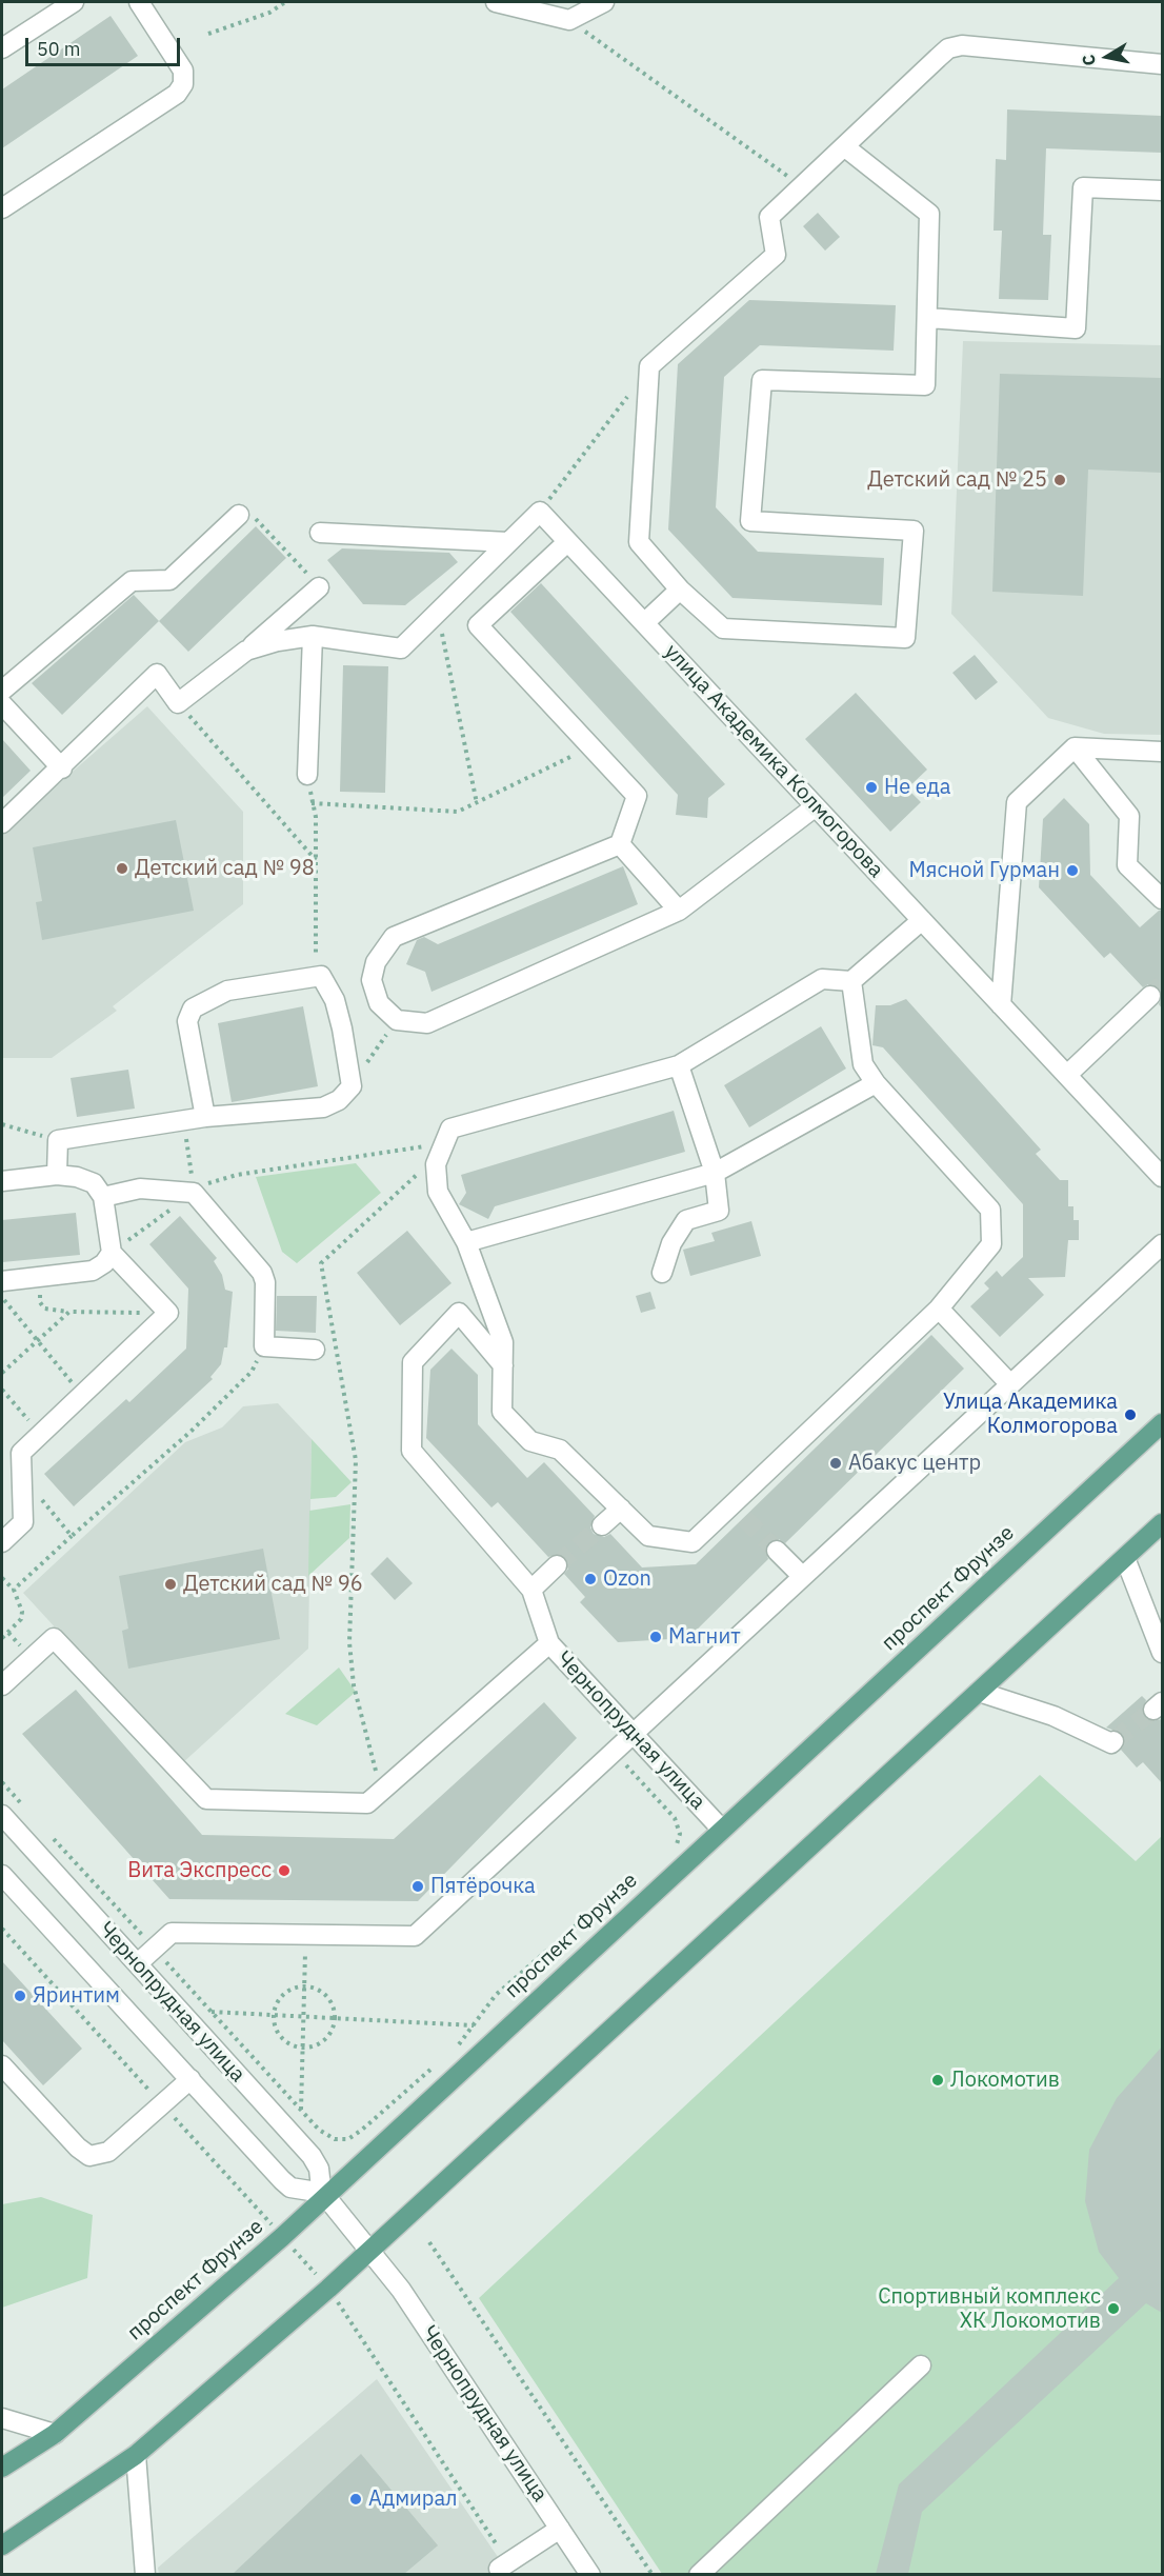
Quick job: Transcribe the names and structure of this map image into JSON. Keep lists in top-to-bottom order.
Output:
{
  "streets": {
    "main road": ["проспект Фрунзе"],
    "street": ["улица Академика Колмогорова", "Чернопрудная улица"]
  },
  "crossings": [
    ["проспект Фрунзе", "Чернопрудная улица"]
  ],
  "places": [
    "Детский сад № 25",
    "Не еда",
    "Детский сад № 98",
    "Мясной Гурман",
    "Улица Академика Колмогорова",
    "Абакус центр",
    "Ozon",
    "Детский сад № 96",
    "Магнит",
    "Вита Экспресс",
    "Пятёрочка",
    "Яринтим",
    "Локомотив",
    "Спортивный комплекс ХК Локомотив",
    "Адмирал"
  ],
  "scale_bar": "50 m",
  "north": "left"
}
